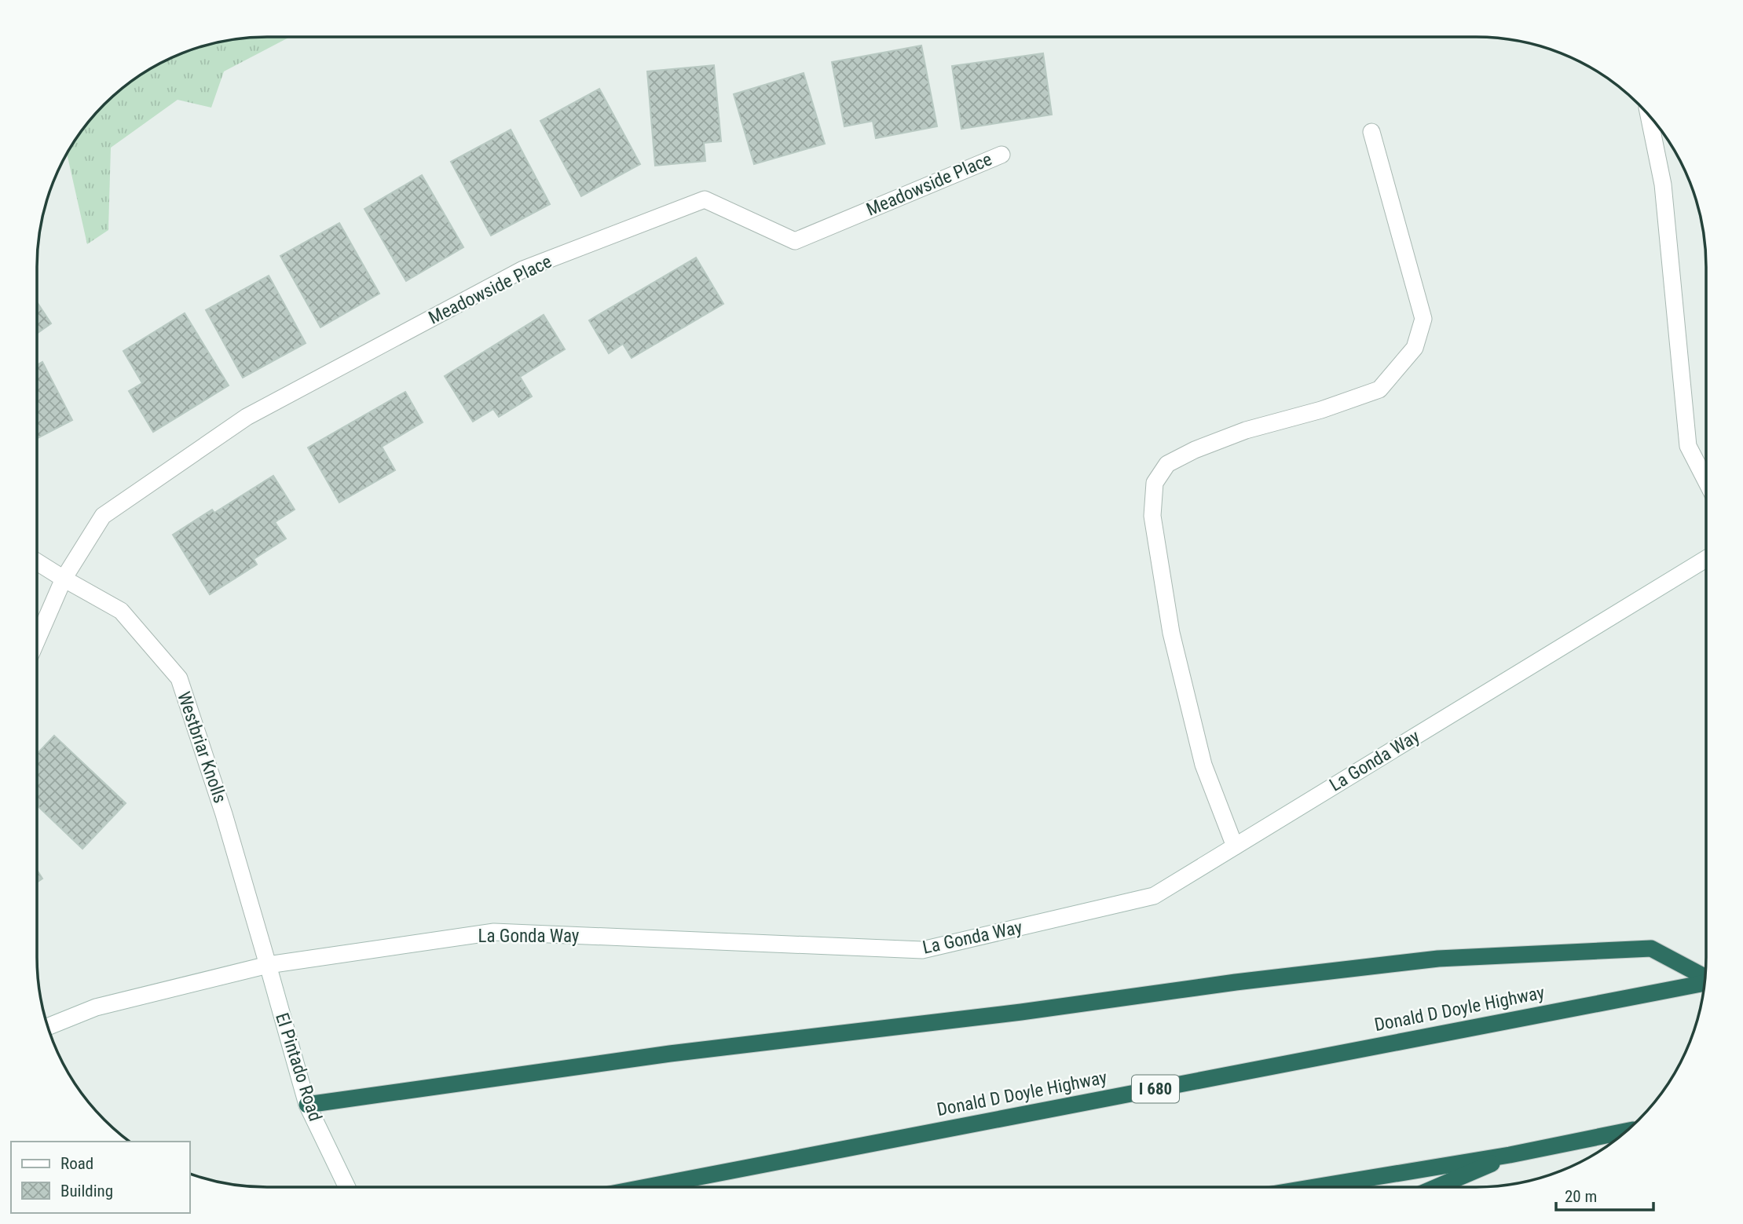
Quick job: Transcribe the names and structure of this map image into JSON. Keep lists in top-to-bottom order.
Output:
{
  "streets": {
    "highway": ["Donald D Doyle Highway", "I 680"],
    "street": [
      "Meadowside Place",
      "Westbriar Knolls",
      "La Gonda Way",
      "El Pintado Road"
    ]
  },
  "crossings": [
    ["Meadowside Place", "Westbriar Knolls"],
    ["Westbriar Knolls", "La Gonda Way"],
    ["Westbriar Knolls", "El Pintado Road"],
    ["La Gonda Way", "El Pintado Road"]
  ],
  "legend": ["Road", "Building"],
  "scale_bar": "20 m"
}
